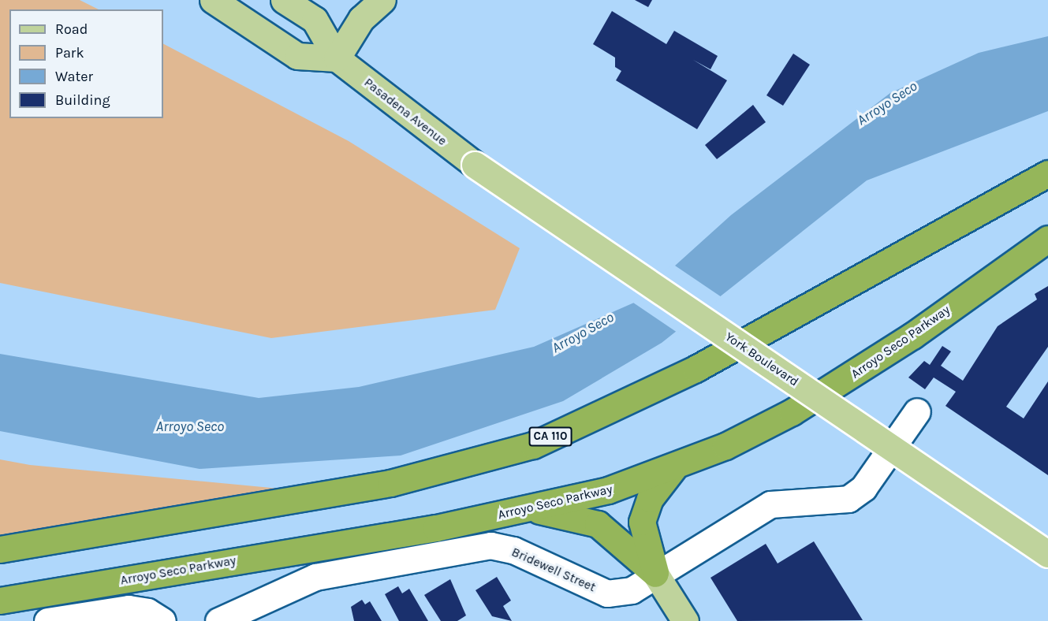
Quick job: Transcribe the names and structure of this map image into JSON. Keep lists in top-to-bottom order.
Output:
{
  "streets": {
    "highway": ["Arroyo Seco Parkway", "CA 110"],
    "main road": ["Pasadena Avenue", "York Boulevard"],
    "street": ["Bridewell Street"]
  },
  "crossings": [
    ["Pasadena Avenue", "York Boulevard"]
  ],
  "water": ["Arroyo Seco"],
  "legend": [
    "Road",
    "Park",
    "Water",
    "Building"
  ]
}
